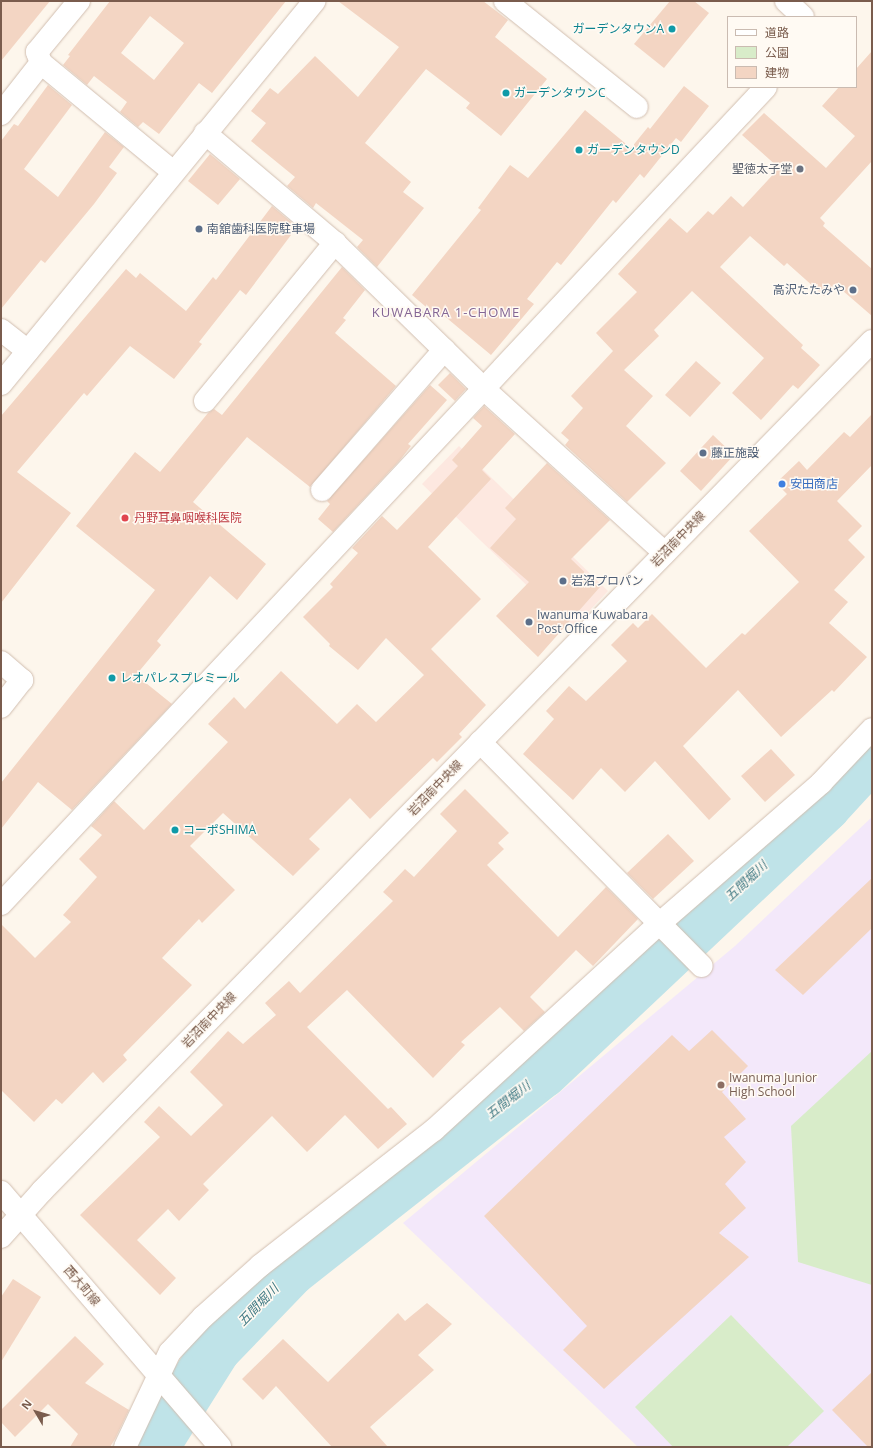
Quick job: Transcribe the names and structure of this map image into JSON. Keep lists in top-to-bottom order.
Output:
{
  "streets": {
    "street": ["岩沼南中央線", "西大町線"]
  },
  "crossings": [
    ["岩沼南中央線", "西大町線"]
  ],
  "districts": ["KUWABARA 1-CHOME"],
  "water": ["五間堀川"],
  "places": [
    "ガーデンタウンA",
    "ガーデンタウンC",
    "ガーデンタウンD",
    "聖徳太子堂",
    "南舘歯科医院駐車場",
    "高沢たたみや",
    "藤正施設",
    "安田商店",
    "丹野耳鼻咽喉科医院",
    "岩沼プロパン",
    "Iwanuma Kuwabara Post Office",
    "レオパレスプレミール",
    "コーポSHIMA",
    "Iwanuma Junior High School"
  ],
  "legend": ["道路", "公園", "建物"],
  "north": "top left"
}
